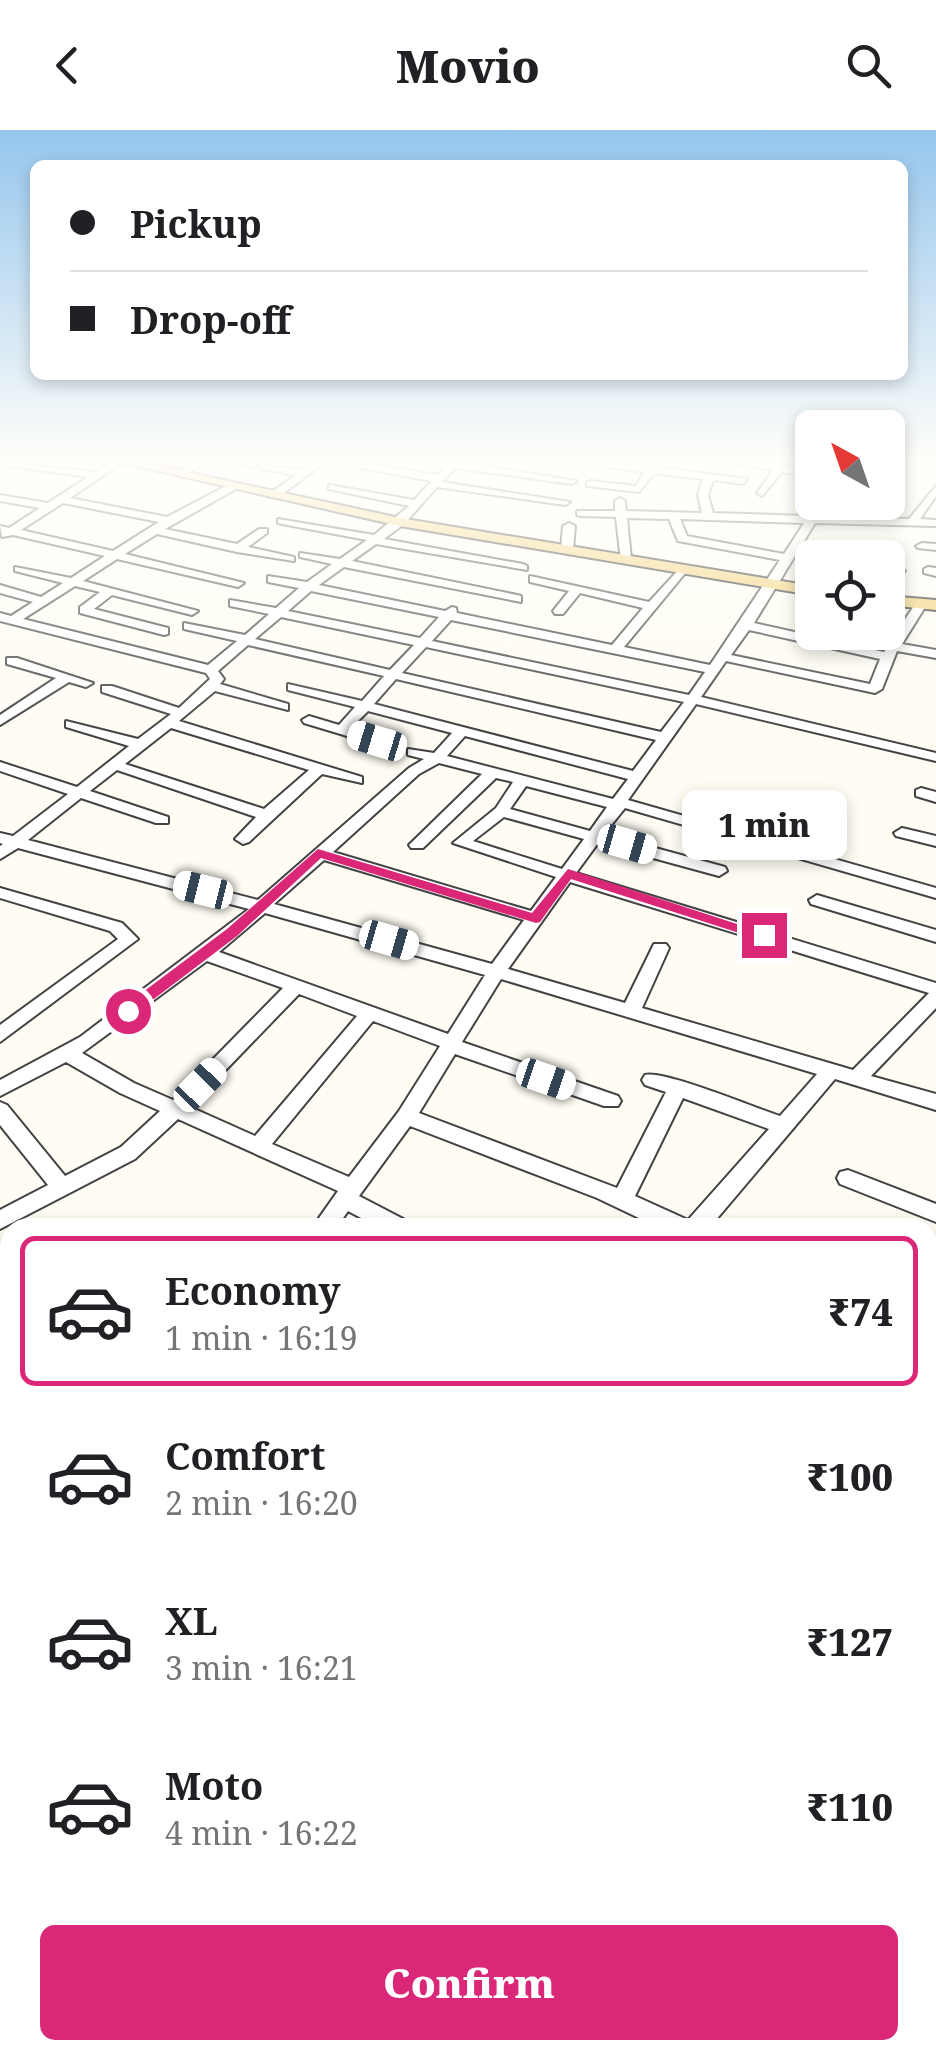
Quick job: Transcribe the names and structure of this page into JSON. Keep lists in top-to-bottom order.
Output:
{
  "north": "top left",
  "page": {
    "header": "Movio",
    "banner": ["Pickup", "Drop-off"],
    "bubble": "1 min",
    "list": [
      {
        "name": "Economy",
        "note": "1 min · 16:19",
        "value": "₹74"
      },
      {
        "name": "Comfort",
        "note": "2 min · 16:20",
        "value": "₹100"
      },
      {
        "name": "XL",
        "note": "3 min · 16:21",
        "value": "₹127"
      },
      {
        "name": "Moto",
        "note": "4 min · 16:22",
        "value": "₹110"
      }
    ],
    "buttons": "Confirm"
  }
}
